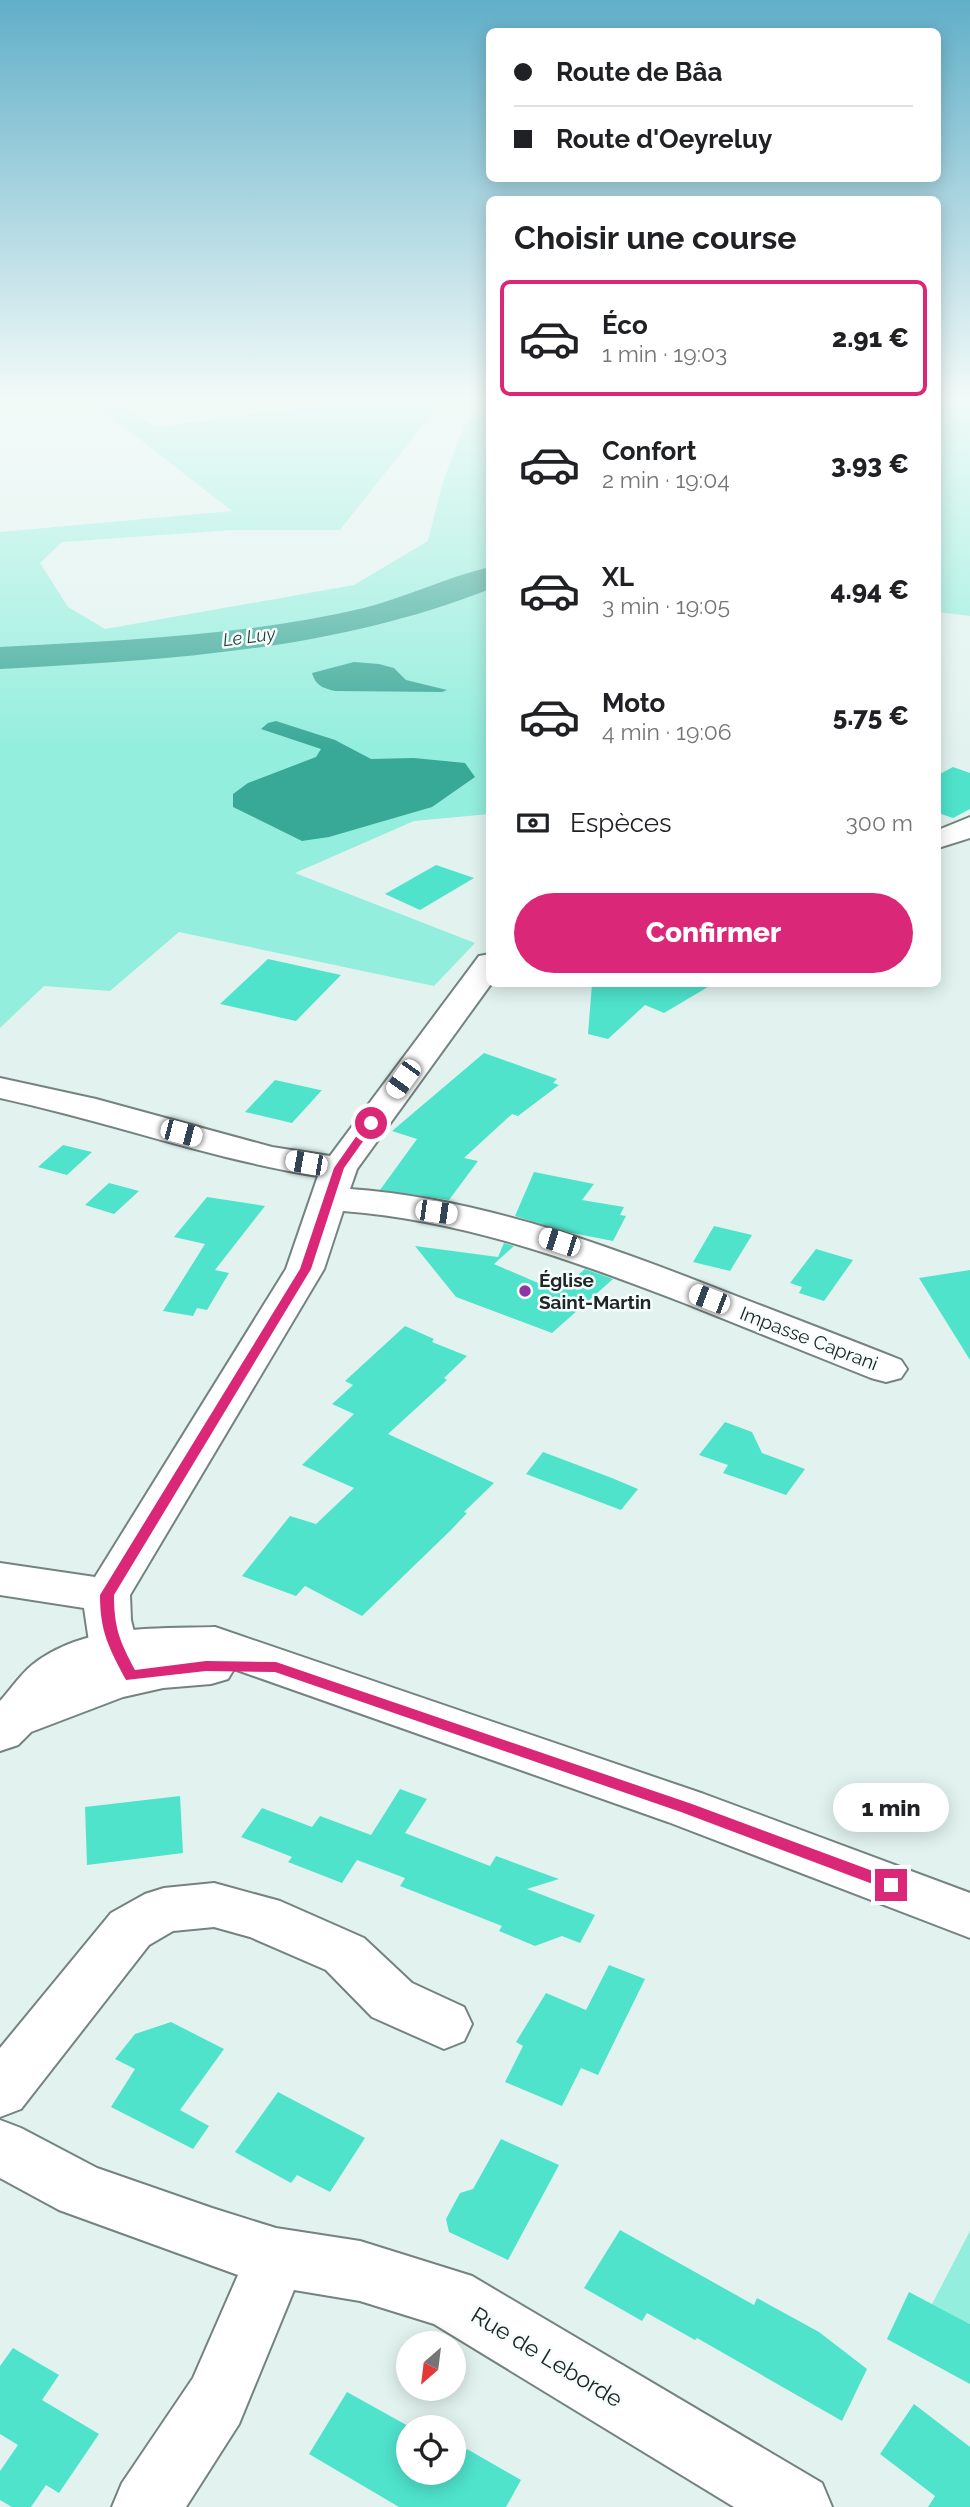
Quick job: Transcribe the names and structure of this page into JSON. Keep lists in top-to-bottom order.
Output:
{
  "streets": {
    "street": ["Impasse Caprani", "Rue de Leborde"]
  },
  "water": ["Le Luy"],
  "places": ["Église Saint-Martin"],
  "north": "bottom left",
  "page": {
    "banner": ["Route de Bâa", "Route d'Oeyreluy"],
    "heading": "Choisir une course",
    "list": [
      {
        "name": "Éco",
        "note": "1 min · 19:03",
        "value": "2.91 €"
      },
      {
        "name": "Confort",
        "note": "2 min · 19:04",
        "value": "3.93 €"
      },
      {
        "name": "XL",
        "note": "3 min · 19:05",
        "value": "4.94 €"
      },
      {
        "name": "Moto",
        "note": "4 min · 19:06",
        "value": "5.75 €"
      }
    ],
    "pay": ["Espèces", "300 m"],
    "buttons": "Confirmer",
    "bubble": "1 min"
  }
}
